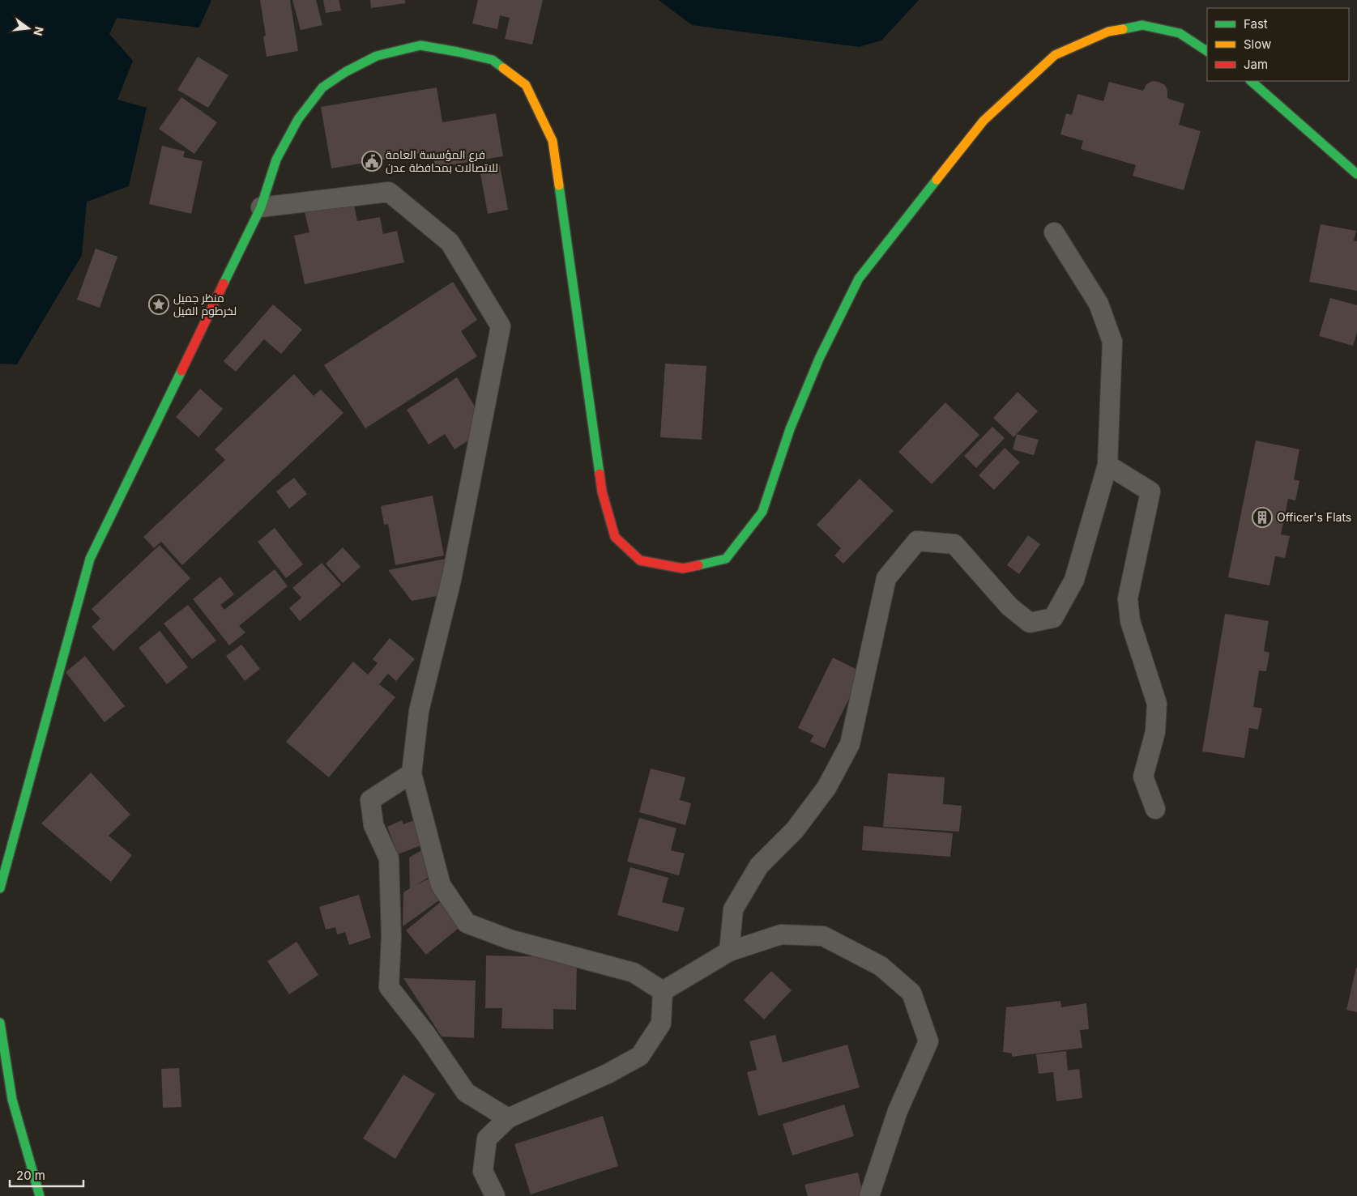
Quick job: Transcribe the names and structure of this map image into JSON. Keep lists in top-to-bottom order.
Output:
{
  "places": {
    "public building": ["فرع المؤسسة العامة للاتصالات بمحافظة عدن"],
    "place": ["منظر جميل لخرطوم الفيل"],
    "building": ["Officer's Flats"]
  },
  "legend": ["Fast", "Slow", "Jam"],
  "scale_bar": "20 m",
  "north": "right"
}
